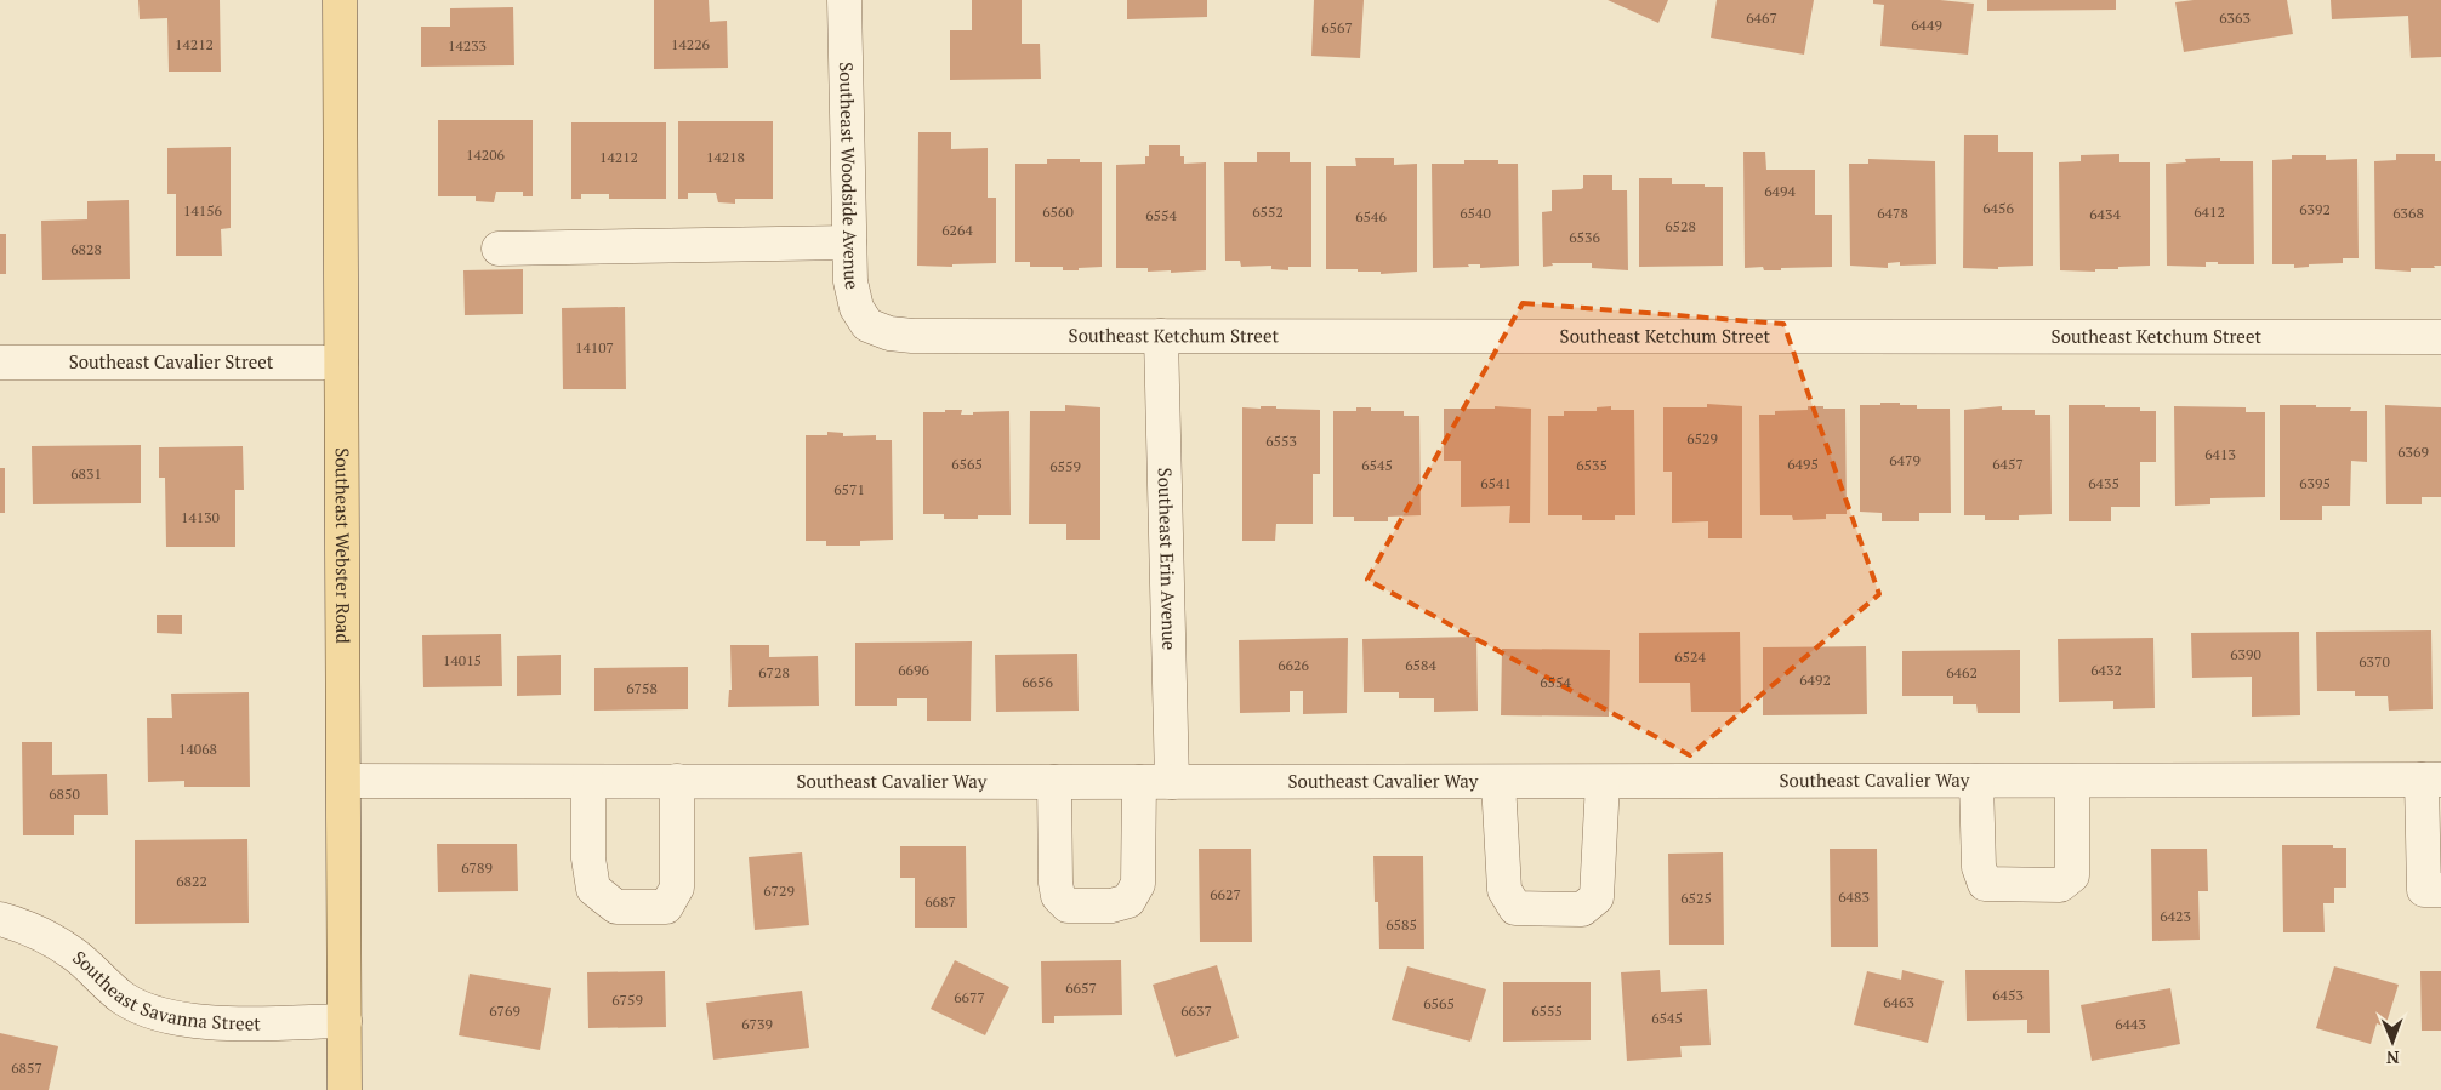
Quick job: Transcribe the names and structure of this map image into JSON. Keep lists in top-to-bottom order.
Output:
{
  "streets": {
    "main road": ["Southeast Webster Road"],
    "street": [
      "Southeast Woodside Avenue",
      "Southeast Ketchum Street",
      "Southeast Cavalier Street",
      "Southeast Erin Avenue",
      "Southeast Cavalier Way",
      "Southeast Savanna Street"
    ]
  },
  "crossings": [
    ["Southeast Woodside Avenue", "Southeast Ketchum Street"],
    ["Southeast Ketchum Street", "Southeast Erin Avenue"],
    ["Southeast Cavalier Street", "Southeast Webster Road"],
    ["Southeast Webster Road", "Southeast Cavalier Way"],
    ["Southeast Webster Road", "Southeast Savanna Street"],
    ["Southeast Erin Avenue", "Southeast Cavalier Way"]
  ],
  "house_numbers": [
    "6467",
    "6363",
    "6449",
    "6567",
    "14212",
    "14226",
    "14233",
    "14206",
    "14212",
    "14218",
    "6494",
    "6456",
    "6392",
    "14156",
    "6560",
    "6552",
    "6412",
    "6540",
    "6478",
    "6368",
    "6434",
    "6554",
    "6546",
    "6528",
    "6264",
    "6536",
    "6828",
    "14107",
    "6529",
    "6553",
    "6369",
    "6413",
    "6479",
    "6565",
    "6495",
    "6457",
    "6545",
    "6535",
    "6559",
    "6831",
    "6541",
    "6435",
    "6395",
    "6571",
    "14130",
    "6390",
    "6524",
    "14015",
    "6370",
    "6626",
    "6584",
    "6696",
    "6432",
    "6728",
    "6462",
    "6492",
    "6656",
    "6554",
    "6758",
    "14068",
    "6850",
    "6789",
    "6822",
    "6729",
    "6627",
    "6483",
    "6525",
    "6687",
    "6423",
    "6585",
    "6657",
    "6453",
    "6677",
    "6759",
    "6463",
    "6565",
    "6769",
    "6637",
    "6555",
    "6545",
    "6739",
    "6443",
    "6857"
  ],
  "north": "bottom"
}
